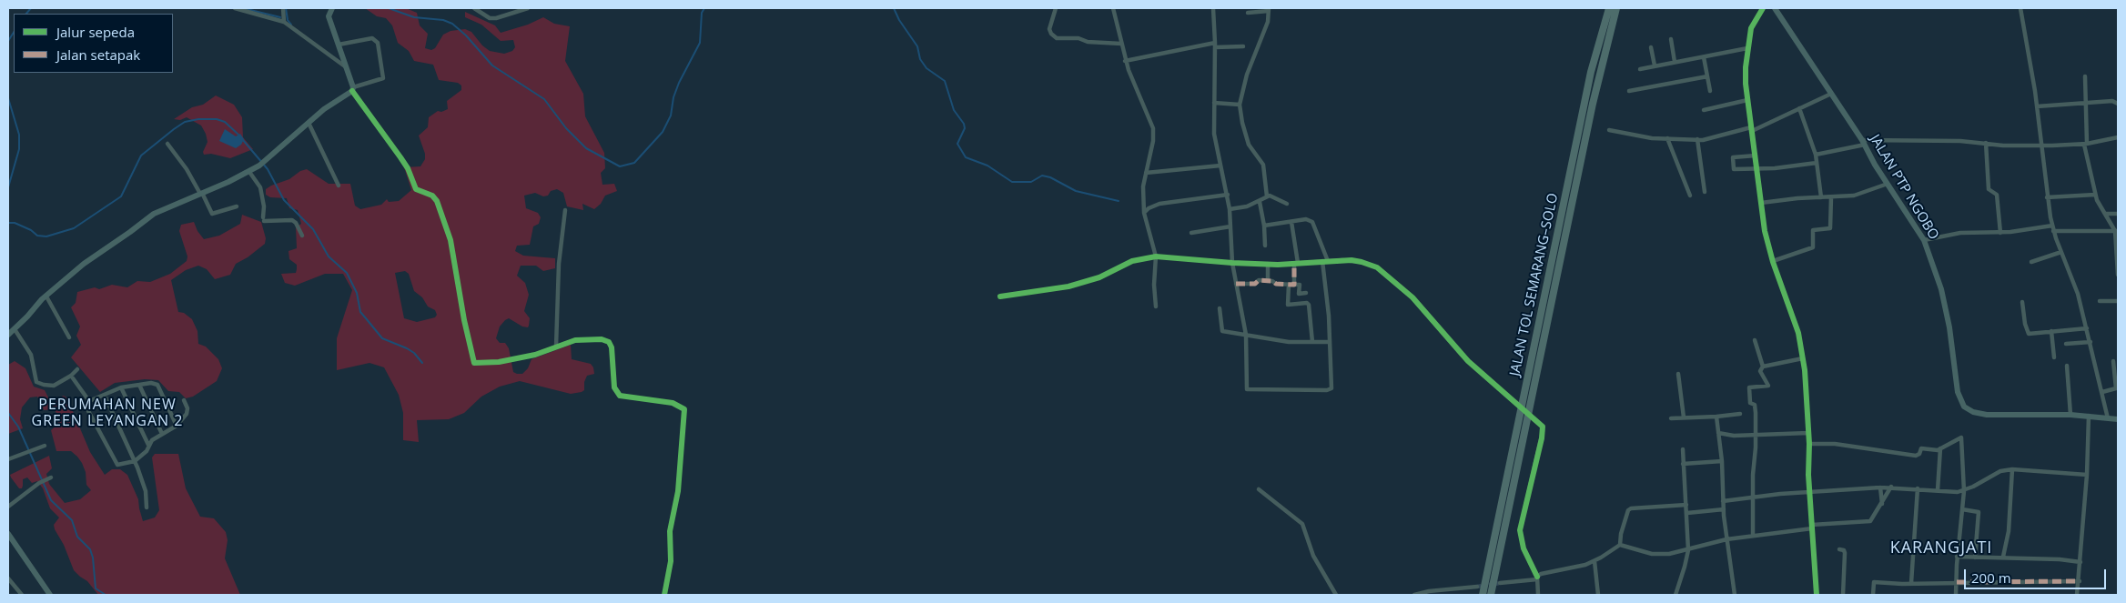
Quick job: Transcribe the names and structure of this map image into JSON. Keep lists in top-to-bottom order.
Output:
{
  "streets": {
    "highway": ["JALAN TOL SEMARANG–SOLO"],
    "main road": ["JALAN PTP NGOBO"]
  },
  "districts": ["PERUMAHAN NEW GREEN LEYANGAN 2", "KARANGJATI"],
  "legend": ["Jalur sepeda", "Jalan setapak"],
  "scale_bar": "200 m"
}
